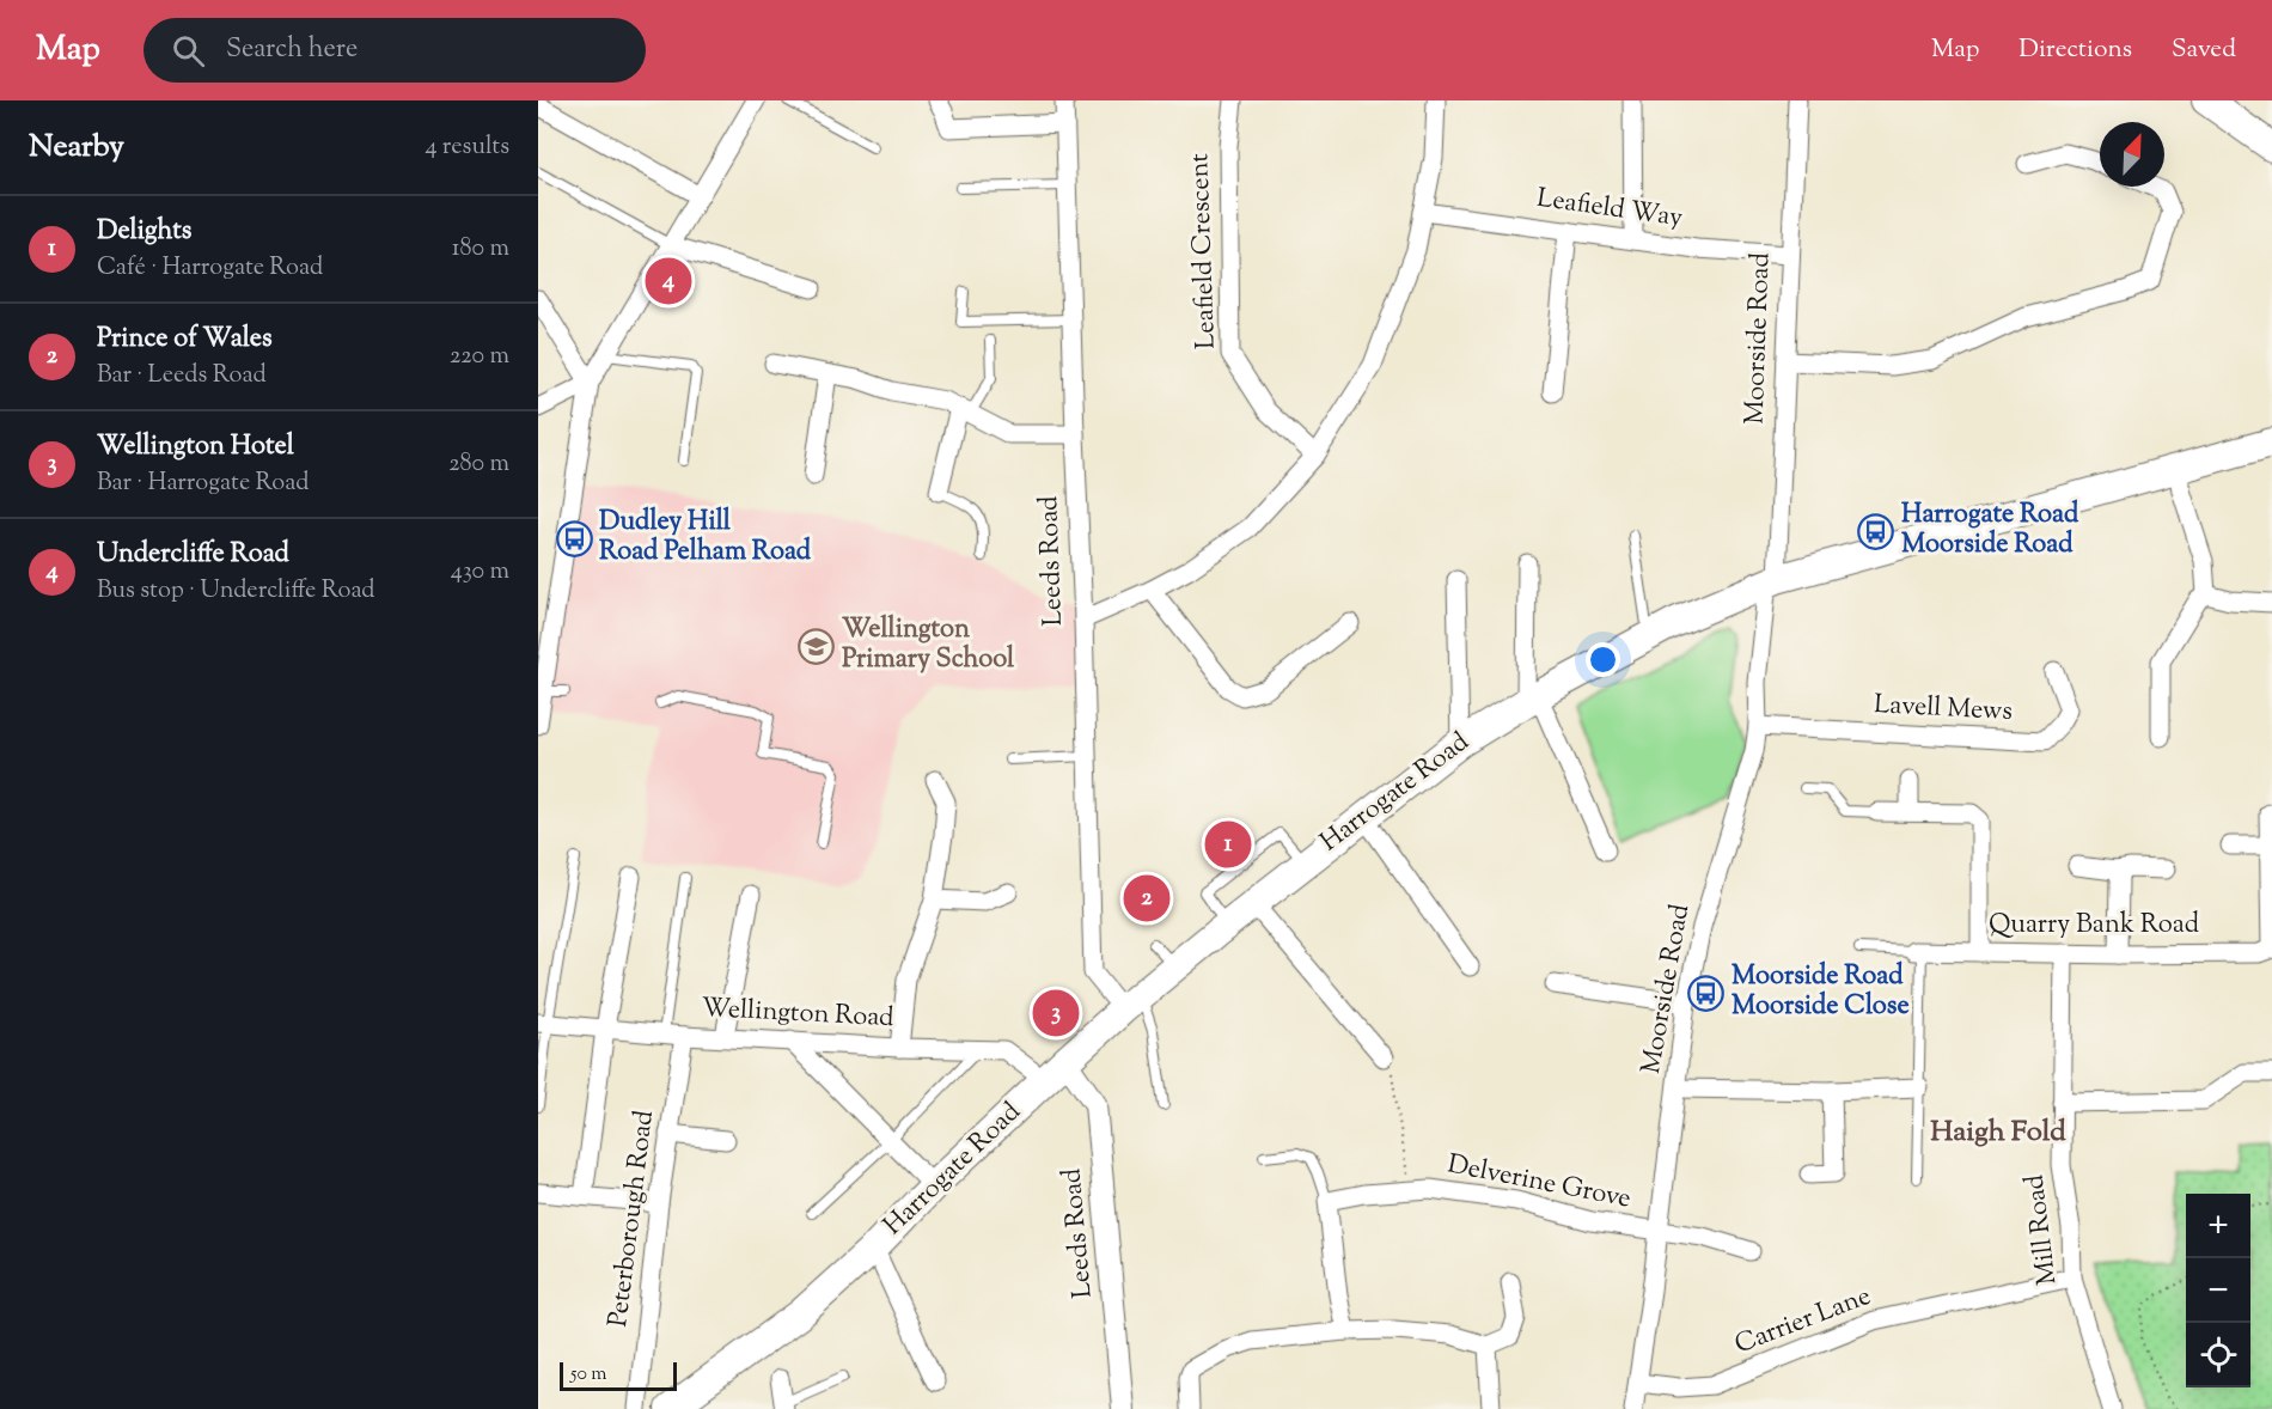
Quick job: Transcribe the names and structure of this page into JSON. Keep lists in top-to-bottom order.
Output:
{
  "streets": {
    "main road": ["Harrogate Road"],
    "street": [
      "Leafield Way",
      "Leafield Crescent",
      "Moorside Road",
      "Leeds Road",
      "Lavell Mews",
      "Quarry Bank Road",
      "Wellington Road",
      "Delverine Grove",
      "Peterborough Road",
      "Mill Road",
      "Carrier Lane"
    ]
  },
  "crossings": [
    ["Leafield Way", "Moorside Road"],
    ["Moorside Road", "Lavell Mews"],
    ["Moorside Road", "Harrogate Road"],
    ["Moorside Road", "Delverine Grove"],
    ["Moorside Road", "Carrier Lane"],
    ["Leeds Road", "Harrogate Road"],
    ["Leeds Road", "Wellington Road"],
    ["Harrogate Road", "Wellington Road"],
    ["Quarry Bank Road", "Mill Road"],
    ["Wellington Road", "Peterborough Road"],
    ["Mill Road", "Carrier Lane"]
  ],
  "districts": ["Haigh Fold"],
  "places": {
    "bus stop": ["Harrogate Road Moorside Road", "Dudley Hill Road Pelham Road", "Moorside Road Moorside Close"],
    "school or university": ["Wellington Primary School"]
  },
  "scale_bar": "50 m",
  "north": "top right",
  "page": {
    "header": "Map",
    "search": "Search here",
    "nav": ["Map", "Directions", "Saved"],
    "heading": ["Nearby", "4 results"],
    "list": [
      {
        "mark": "1",
        "name": "Delights",
        "note": "Café · Harrogate Road",
        "value": "180 m"
      },
      {
        "mark": "2",
        "name": "Prince of Wales",
        "note": "Bar · Leeds Road",
        "value": "220 m"
      },
      {
        "mark": "3",
        "name": "Wellington Hotel",
        "note": "Bar · Harrogate Road",
        "value": "280 m"
      },
      {
        "mark": "4",
        "name": "Undercliffe Road",
        "note": "Bus stop · Undercliffe Road",
        "value": "430 m"
      }
    ],
    "pins": [
      "4",
      "1",
      "2",
      "3"
    ],
    "map_buttons": ["+", "−"],
    "scale": "50 m"
  }
}
